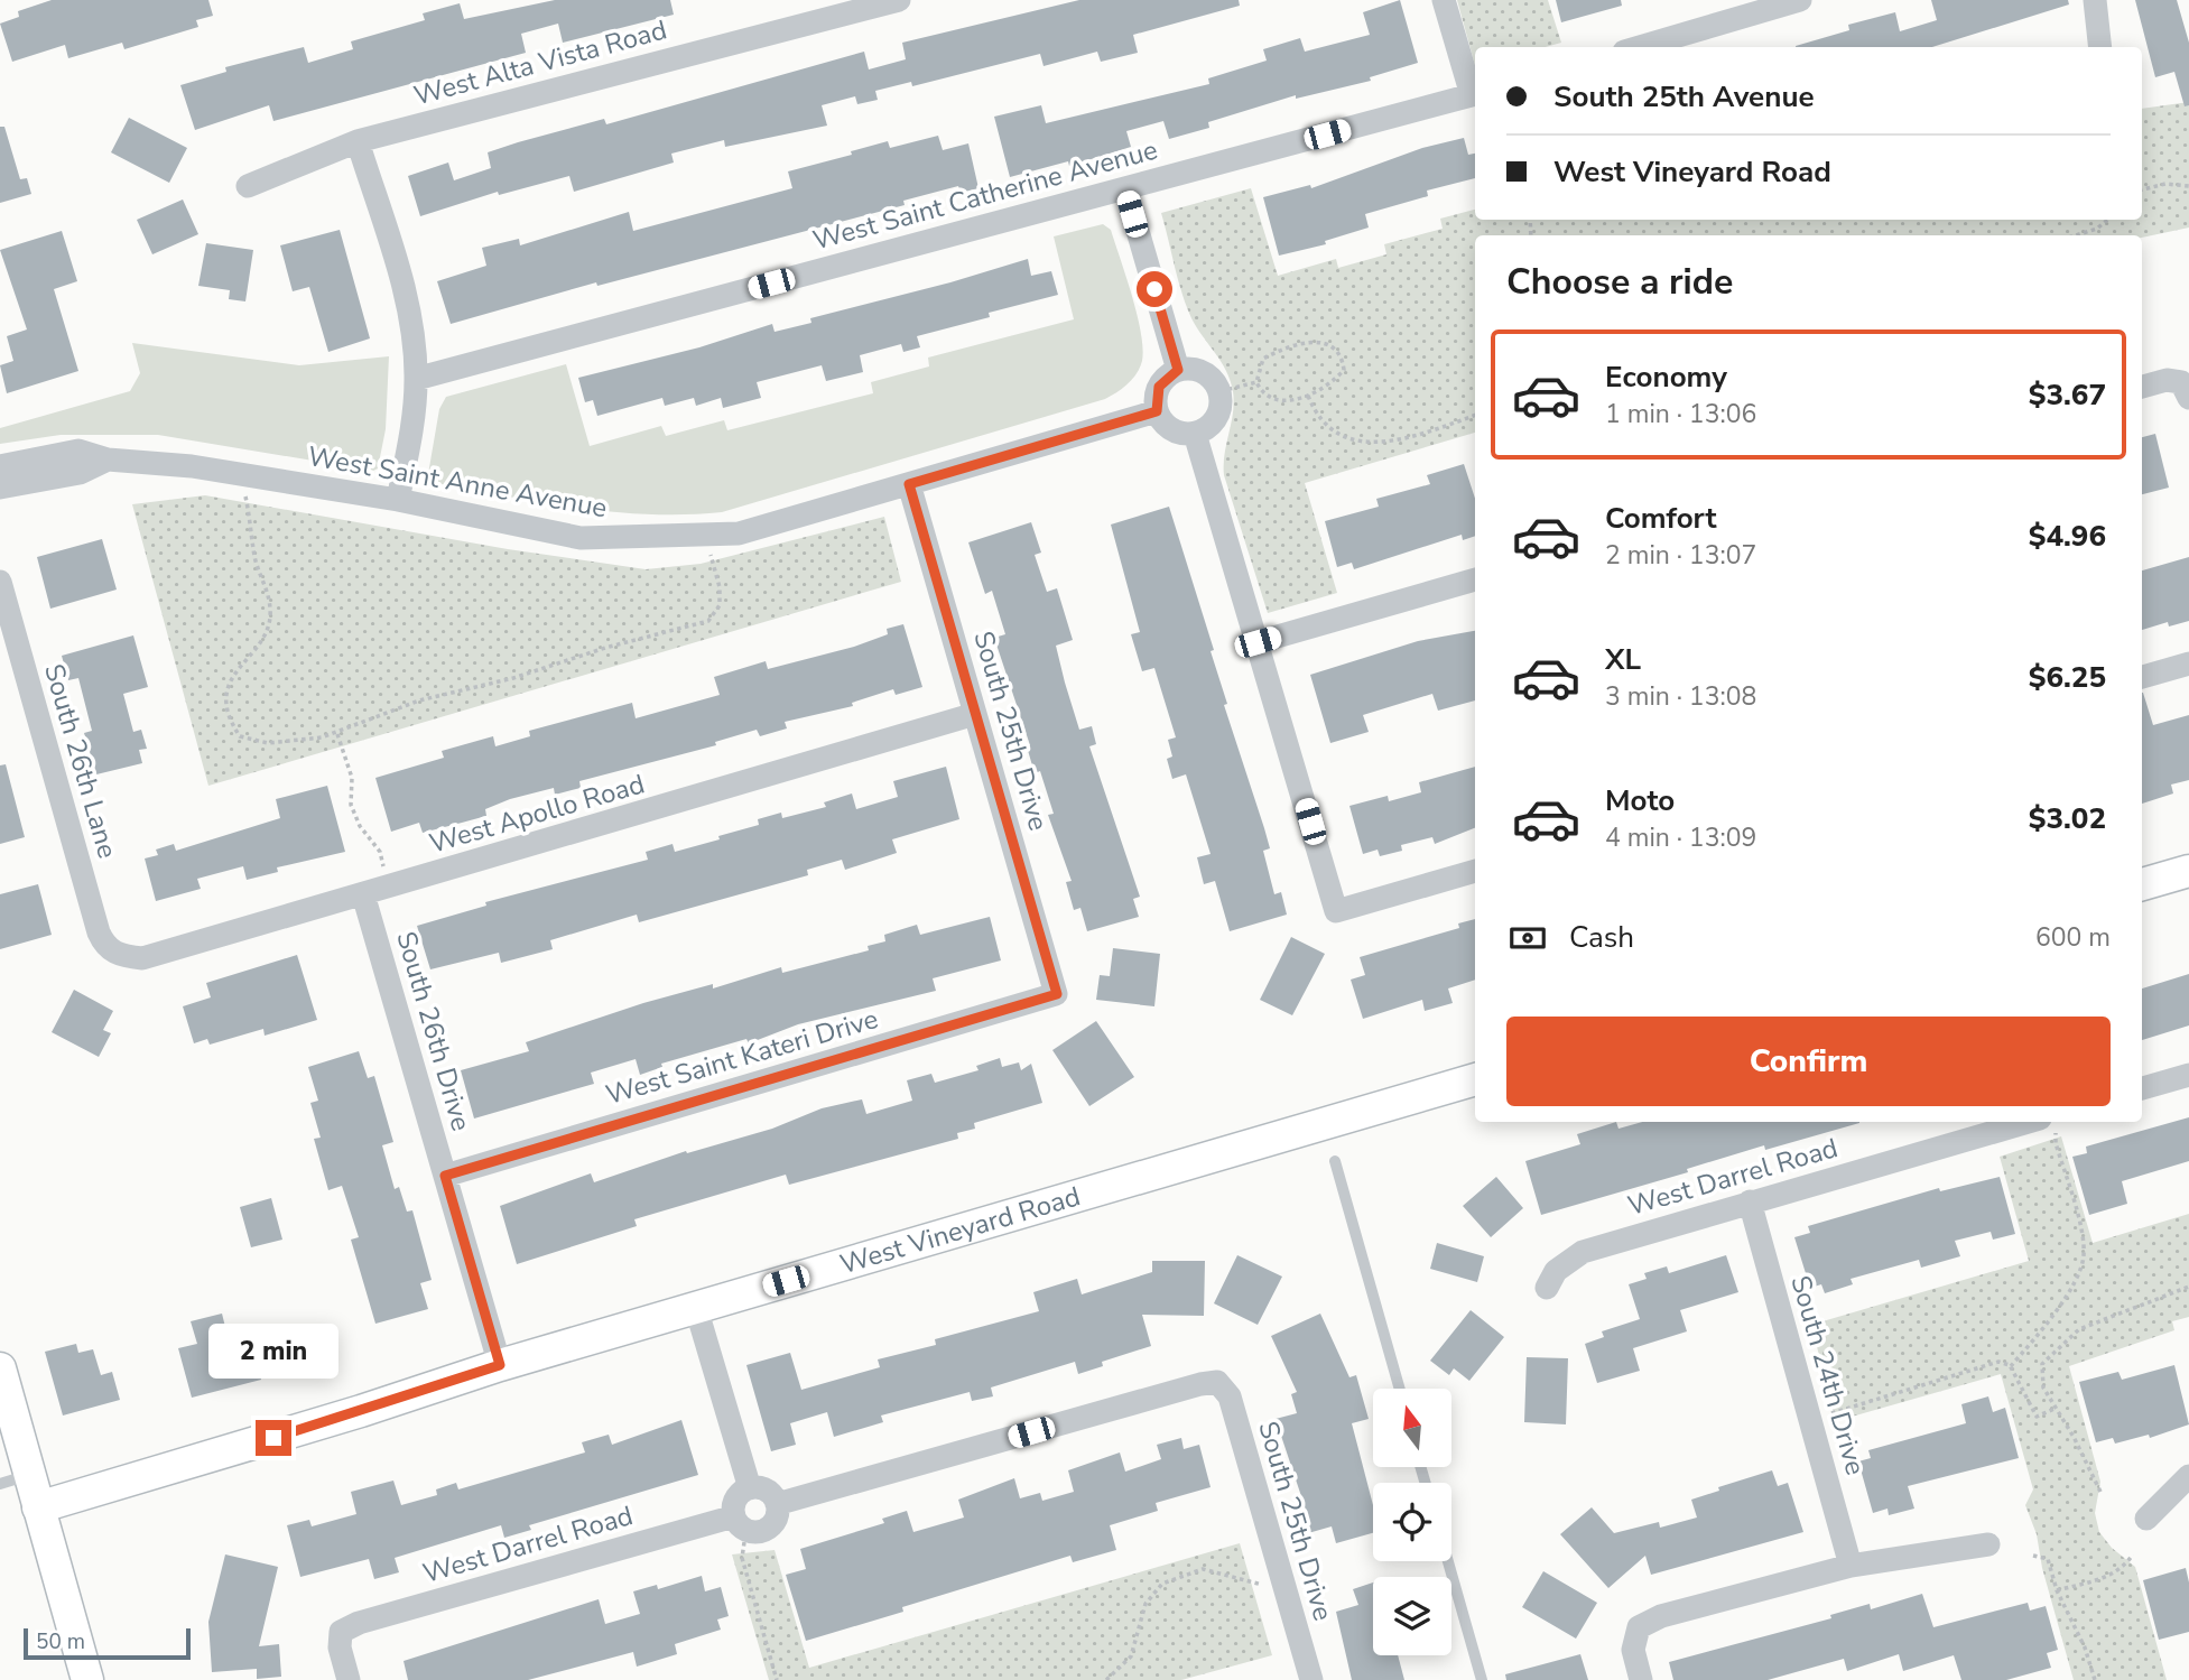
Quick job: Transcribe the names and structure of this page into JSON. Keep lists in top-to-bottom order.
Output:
{
  "streets": {
    "street": [
      "West Alta Vista Road",
      "West Saint Catherine Avenue",
      "West Saint Anne Avenue",
      "South 25th Drive",
      "South 26th Lane",
      "West Apollo Road",
      "South 26th Drive",
      "West Saint Kateri Drive",
      "West Darrel Road",
      "West Vineyard Road",
      "South 24th Drive"
    ]
  },
  "crossings": [
    ["West Saint Anne Avenue", "South 25th Drive"],
    ["South 25th Drive", "West Apollo Road"],
    ["South 25th Drive", "West Saint Kateri Drive"],
    ["South 25th Drive", "West Darrel Road"],
    ["South 26th Lane", "West Apollo Road"],
    ["West Apollo Road", "South 26th Drive"],
    ["South 26th Drive", "West Saint Kateri Drive"],
    ["South 26th Drive", "West Vineyard Road"],
    ["West Darrel Road", "South 24th Drive"]
  ],
  "scale_bar": "50 m",
  "north": "top",
  "page": {
    "banner": ["South 25th Avenue", "West Vineyard Road"],
    "heading": "Choose a ride",
    "list": [
      {
        "name": "Economy",
        "note": "1 min · 13:06",
        "value": "$3.67"
      },
      {
        "name": "Comfort",
        "note": "2 min · 13:07",
        "value": "$4.96"
      },
      {
        "name": "XL",
        "note": "3 min · 13:08",
        "value": "$6.25"
      },
      {
        "name": "Moto",
        "note": "4 min · 13:09",
        "value": "$3.02"
      }
    ],
    "pay": ["Cash", "600 m"],
    "buttons": "Confirm",
    "bubble": "2 min",
    "scale": "50 m"
  }
}
